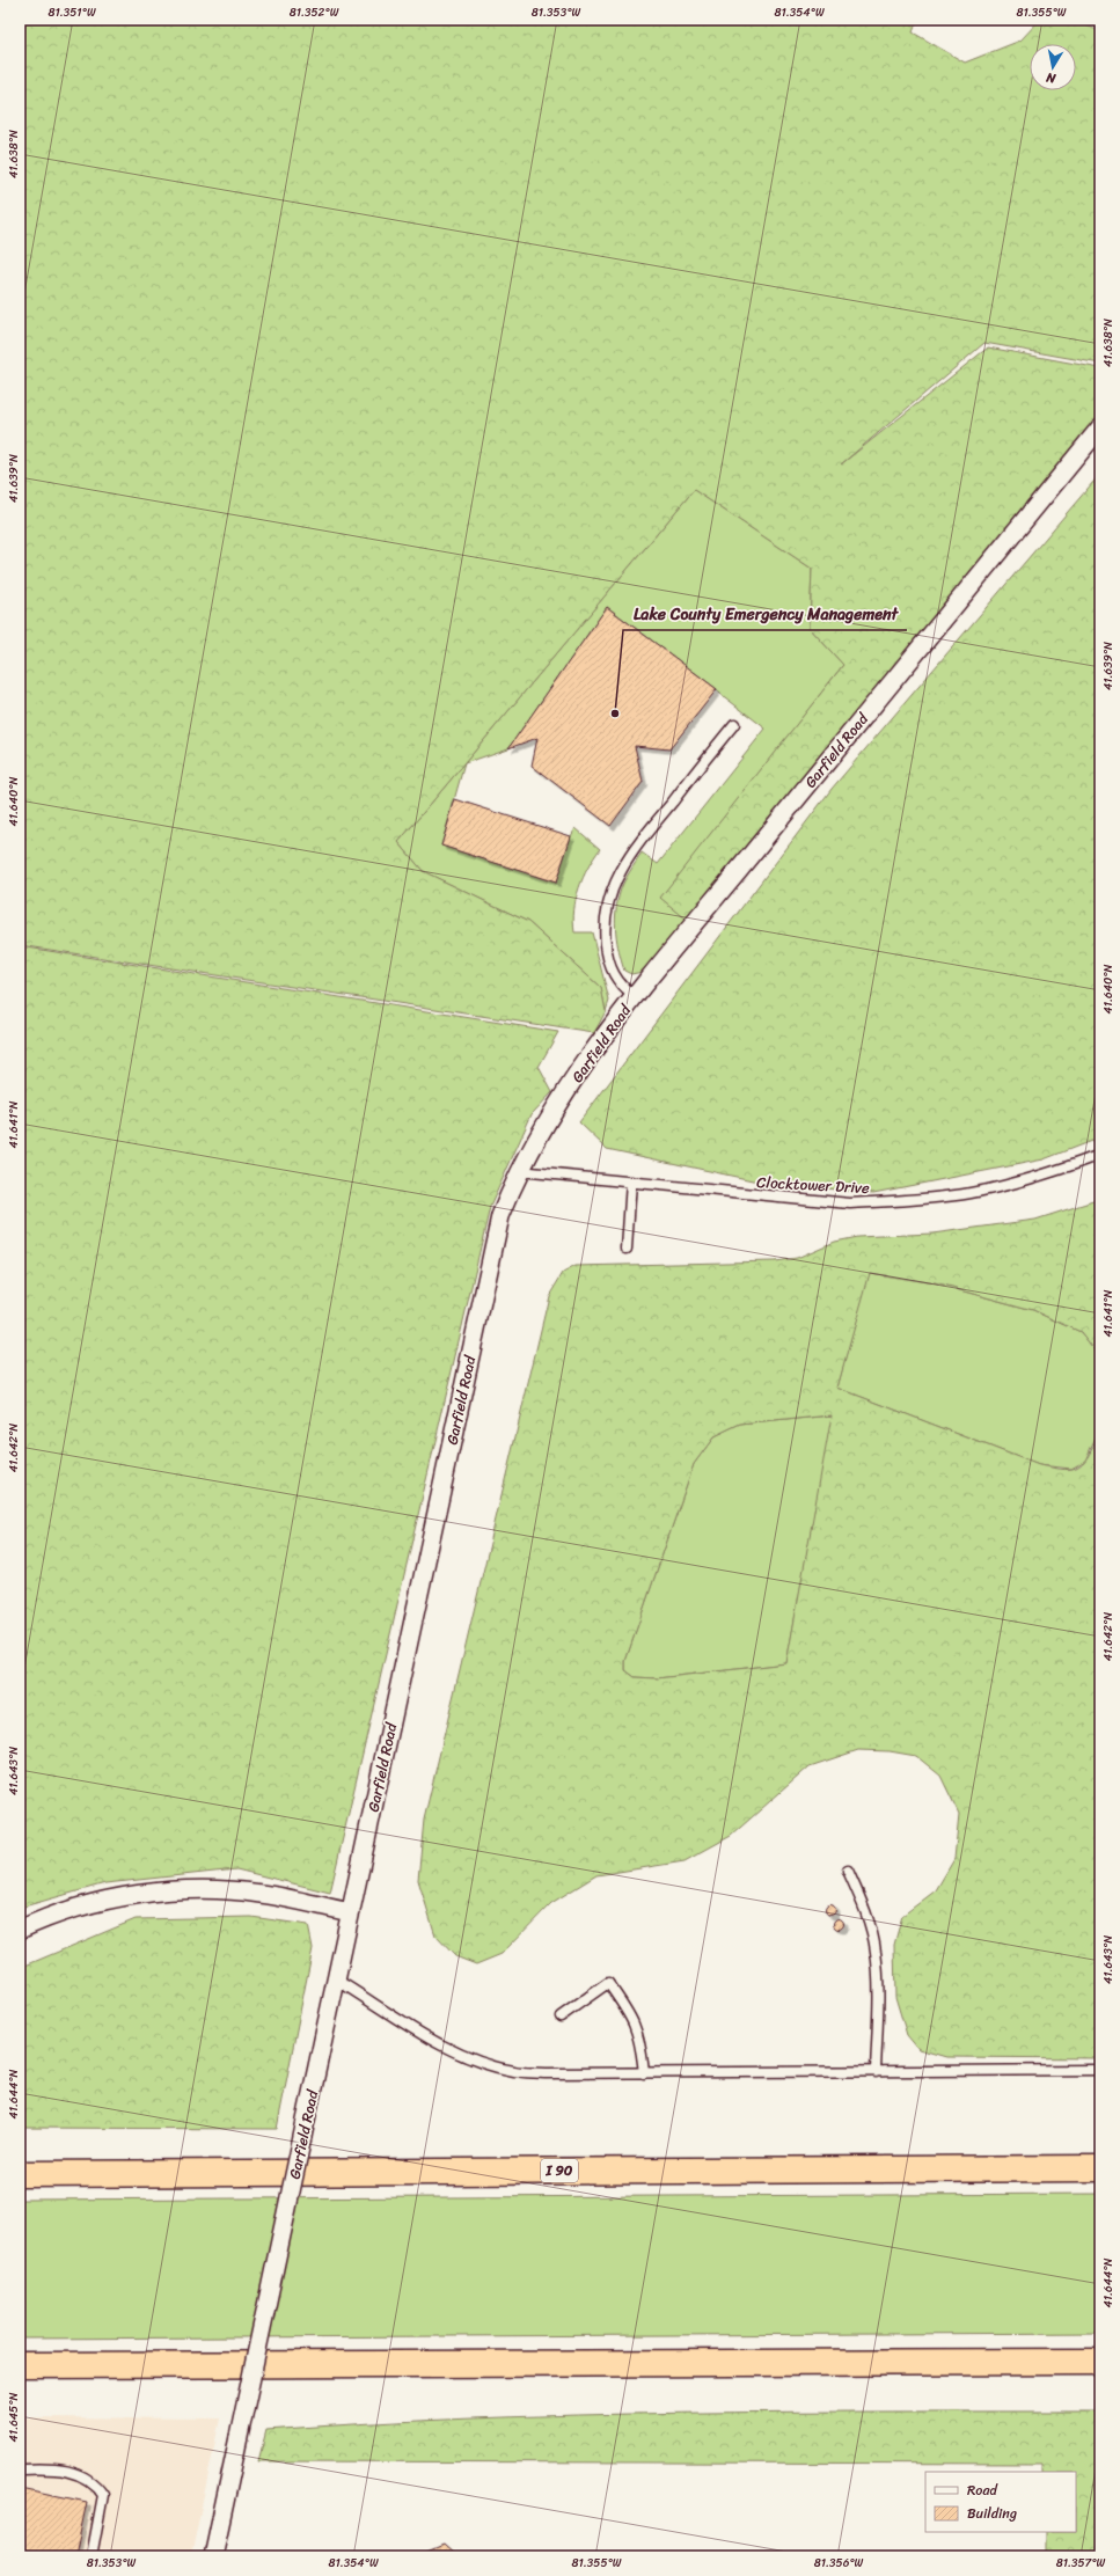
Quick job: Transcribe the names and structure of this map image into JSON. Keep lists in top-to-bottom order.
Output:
{
  "streets": {
    "highway": ["I 90"],
    "street": ["Garfield Road"],
    "lane": ["Clocktower Drive"]
  },
  "crossings": [
    ["Garfield Road", "Clocktower Drive"]
  ],
  "places": ["Lake County Emergency Management"],
  "legend": ["Road", "Building"],
  "north": "bottom",
  "coordinates": [
    "81.351°W",
    "81.352°W",
    "81.353°W",
    "81.354°W",
    "81.355°W",
    "41.638°N",
    "41.639°N",
    "41.640°N",
    "41.641°N",
    "41.642°N",
    "41.643°N",
    "41.644°N",
    "41.645°N",
    "81.356°W",
    "81.357°W"
  ]
}
